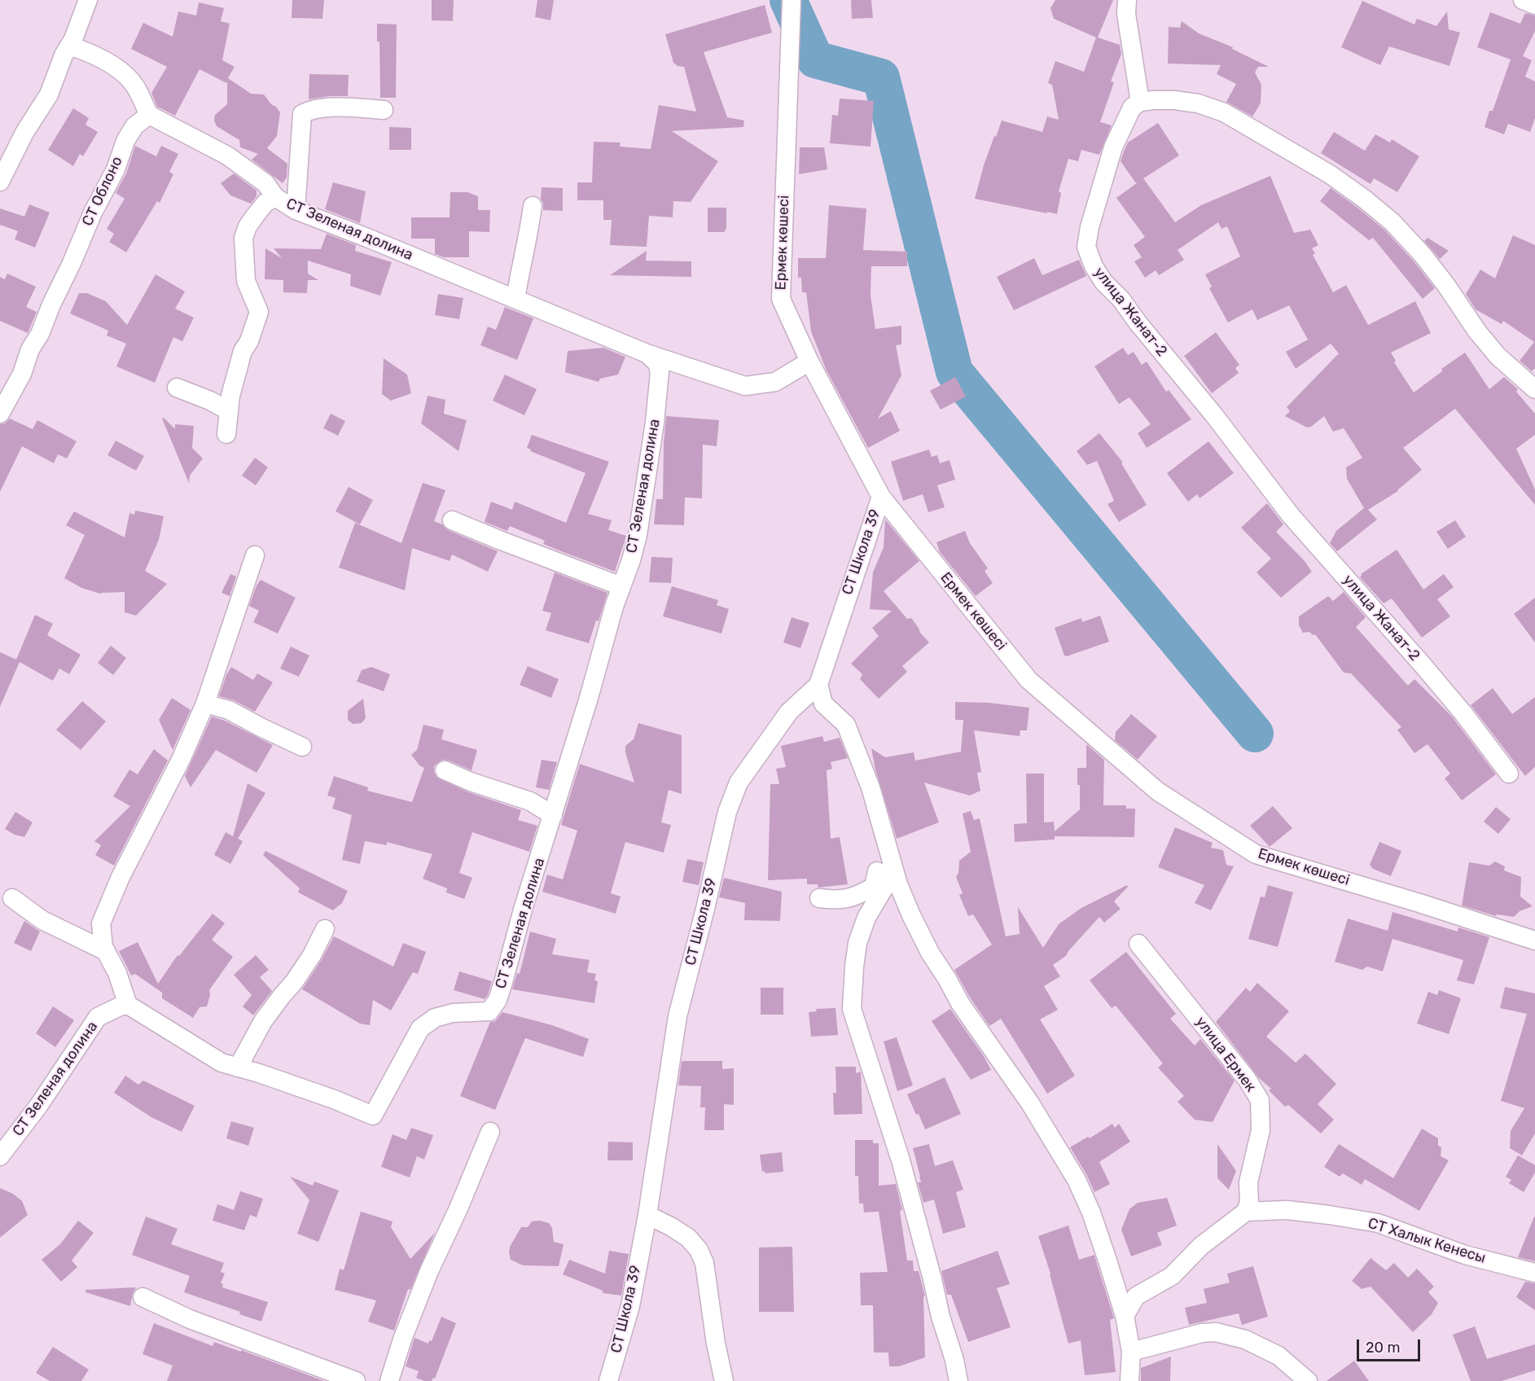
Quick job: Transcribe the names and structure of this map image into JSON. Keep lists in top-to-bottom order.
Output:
{
  "streets": {
    "street": [
      "СТ Облоно",
      "СТ Зеленая долина",
      "Ермек көшесі",
      "улица Жанат-2",
      "СТ Школа 39",
      "улица Ермек",
      "СТ Халык Кенесы"
    ]
  },
  "crossings": [
    ["СТ Облоно", "СТ Зеленая долина"],
    ["СТ Зеленая долина", "Ермек көшесі"],
    ["Ермек көшесі", "СТ Школа 39"],
    ["улица Ермек", "СТ Халык Кенесы"]
  ],
  "scale_bar": "20 m"
}
